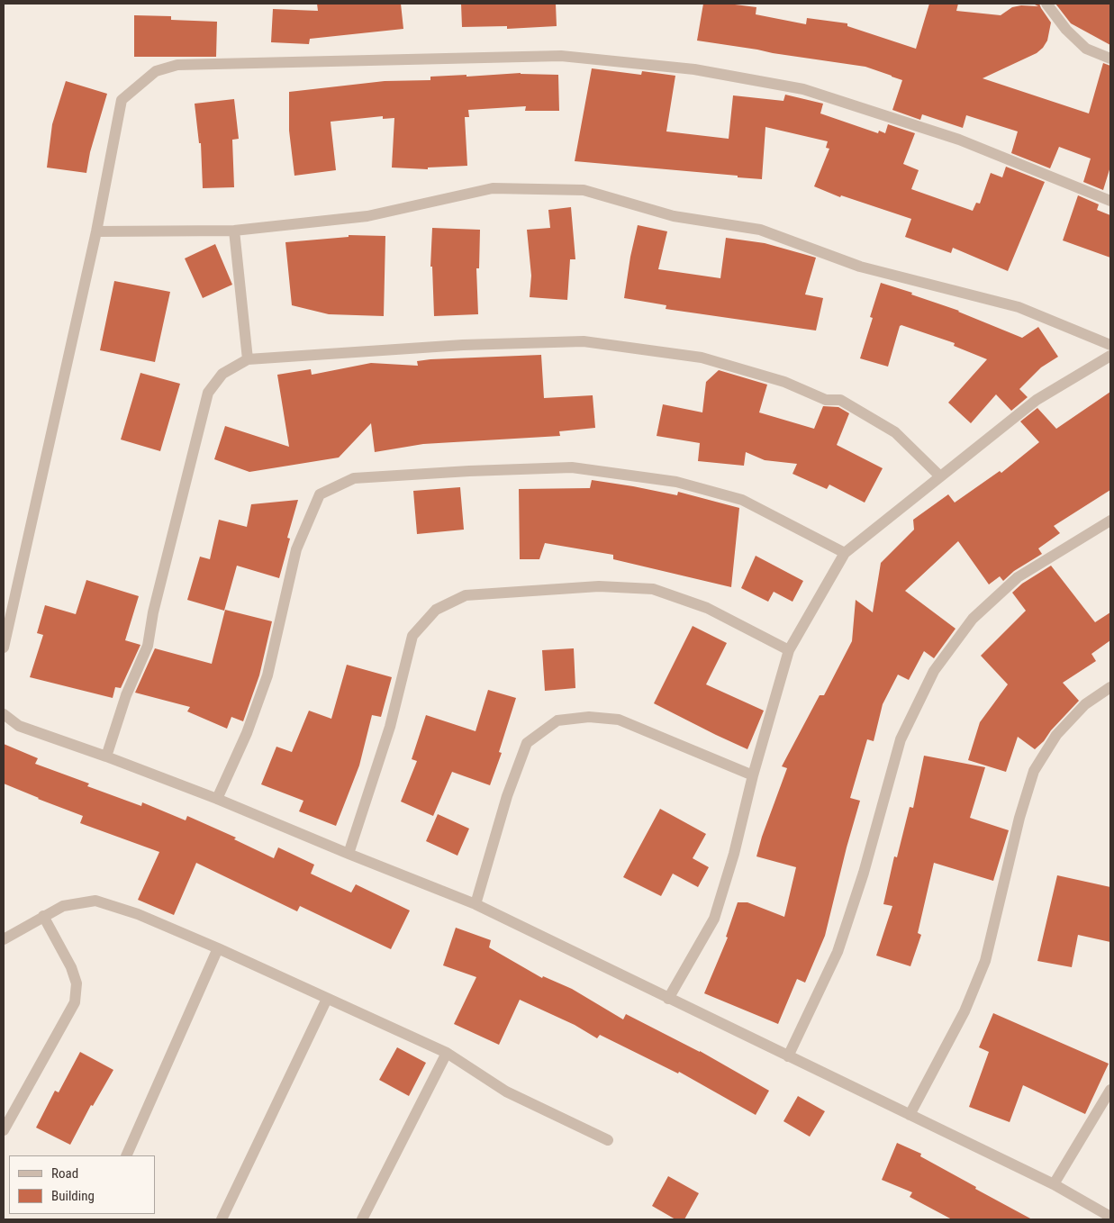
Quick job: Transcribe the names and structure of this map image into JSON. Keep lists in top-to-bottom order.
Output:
{
  "legend": ["Road", "Building"]
}
